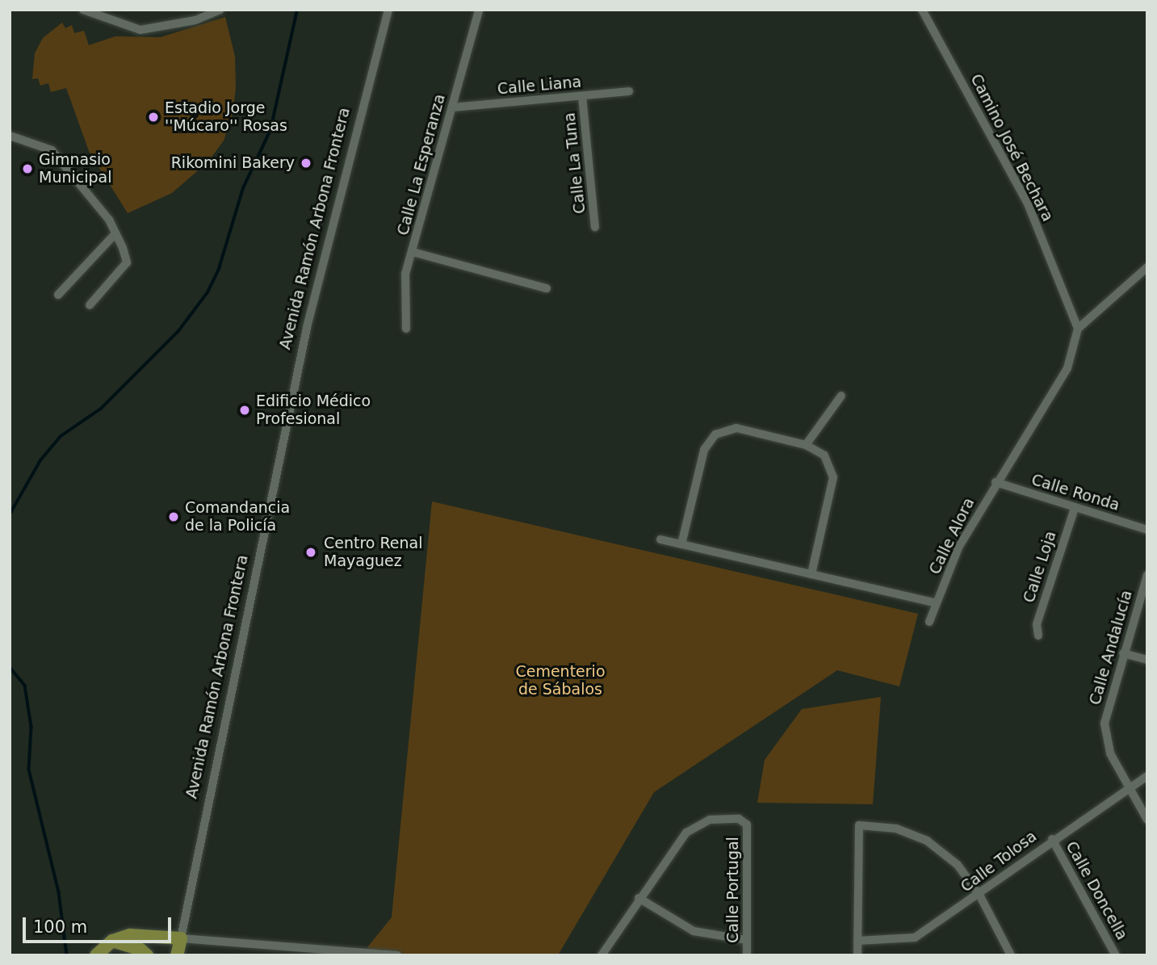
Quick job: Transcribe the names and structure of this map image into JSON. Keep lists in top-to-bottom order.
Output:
{
  "streets": {
    "main road": ["Avenida Ramón Arbona Frontera"],
    "street": [
      "Calle Liana",
      "Camino José Bechara",
      "Calle La Tuna",
      "Calle La Esperanza",
      "Calle Ronda",
      "Calle Alora",
      "Calle Loja",
      "Calle Andalucía",
      "Calle Tolosa",
      "Calle Portugal",
      "Calle Doncella"
    ]
  },
  "crossings": [
    ["Calle Liana", "Calle La Tuna"],
    ["Calle Liana", "Calle La Esperanza"],
    ["Calle Ronda", "Calle Alora"],
    ["Calle Ronda", "Calle Loja"],
    ["Calle Andalucía", "Calle Tolosa"],
    ["Calle Tolosa", "Calle Doncella"]
  ],
  "parks": ["Cementerio de Sábalos"],
  "places": [
    "Estadio Jorge ''Múcaro'' Rosas",
    "Rikomini Bakery",
    "Gimnasio Municipal",
    "Edificio Médico Profesional",
    "Comandancia de la Policía",
    "Centro Renal Mayaguez"
  ],
  "scale_bar": "100 m"
}
